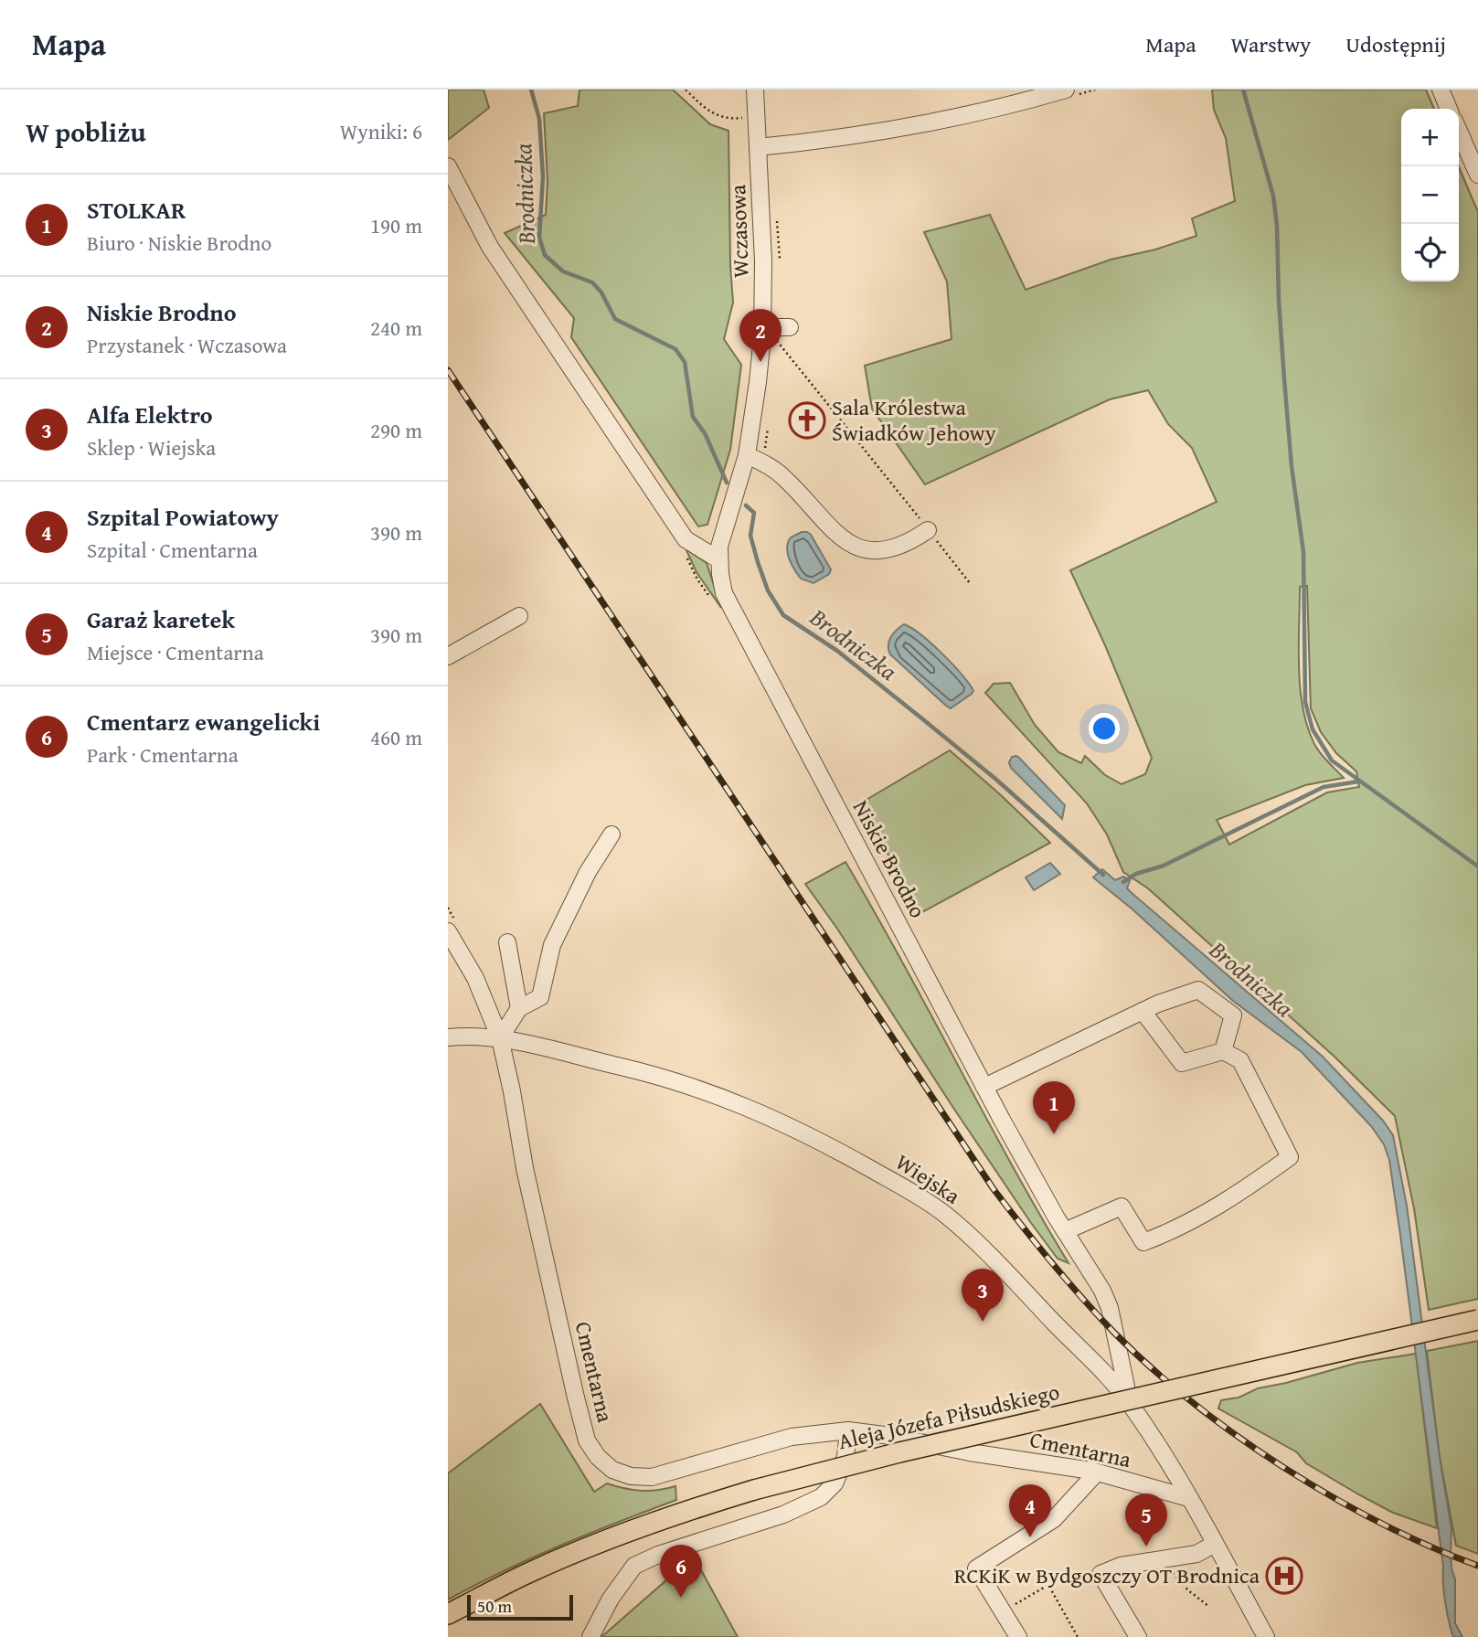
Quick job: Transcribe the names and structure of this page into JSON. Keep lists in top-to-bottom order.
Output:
{
  "streets": {
    "main road": ["Aleja Józefa Piłsudskiego"],
    "street": [
      "Wczasowa",
      "Niskie Brodno",
      "Wiejska",
      "Cmentarna"
    ]
  },
  "crossings": [
    ["Wczasowa", "Niskie Brodno"],
    ["Niskie Brodno", "Wiejska"],
    ["Wiejska", "Cmentarna"]
  ],
  "water": ["Brodniczka"],
  "places": {
    "church": ["Sala Królestwa Świadków Jehowy"],
    "hospital": ["RCKiK w Bydgoszczy OT Brodnica"]
  },
  "scale_bar": "50 m",
  "page": {
    "header": "Mapa",
    "nav": ["Mapa", "Warstwy", "Udostępnij"],
    "heading": ["W pobliżu", "Wyniki: 6"],
    "map_buttons": ["+", "−"],
    "list": [
      {
        "mark": "1",
        "name": "STOLKAR",
        "note": "Biuro · Niskie Brodno",
        "value": "190 m"
      },
      {
        "mark": "2",
        "name": "Niskie Brodno",
        "note": "Przystanek · Wczasowa",
        "value": "240 m"
      },
      {
        "mark": "3",
        "name": "Alfa Elektro",
        "note": "Sklep · Wiejska",
        "value": "290 m"
      },
      {
        "mark": "4",
        "name": "Szpital Powiatowy",
        "note": "Szpital · Cmentarna",
        "value": "390 m"
      },
      {
        "mark": "5",
        "name": "Garaż karetek",
        "note": "Miejsce · Cmentarna",
        "value": "390 m"
      },
      {
        "mark": "6",
        "name": "Cmentarz ewangelicki",
        "note": "Park · Cmentarna",
        "value": "460 m"
      }
    ],
    "pins": [
      "2",
      "1",
      "3",
      "4",
      "5",
      "6"
    ],
    "scale": "50 m"
  }
}
